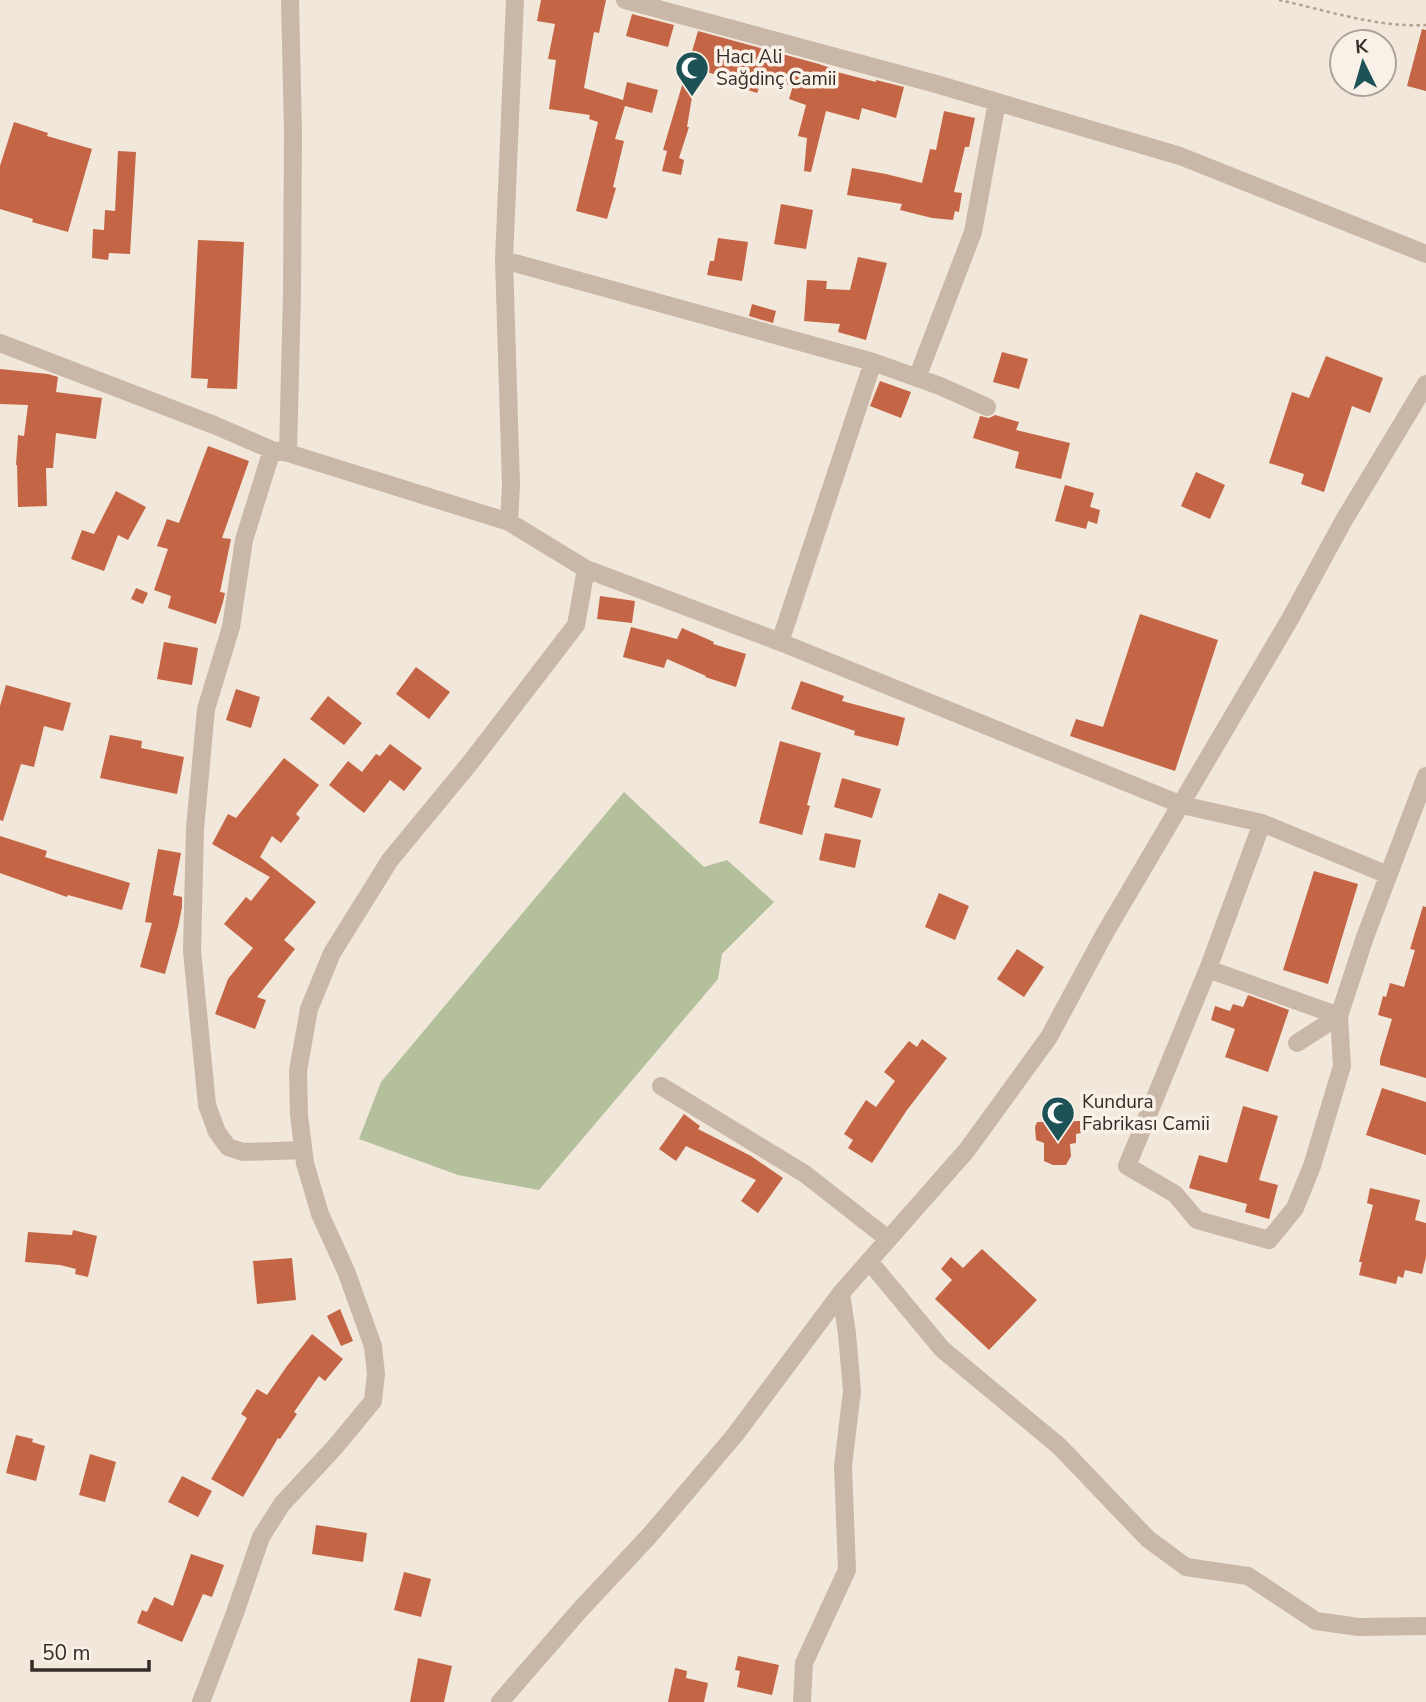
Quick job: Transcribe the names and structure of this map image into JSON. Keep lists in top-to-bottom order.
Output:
{
  "places": {
    "mosque": ["Hacı Ali Sağdinç Camii", "Kundura Fabrikası Camii"]
  },
  "scale_bar": "50 m",
  "north": "top"
}
